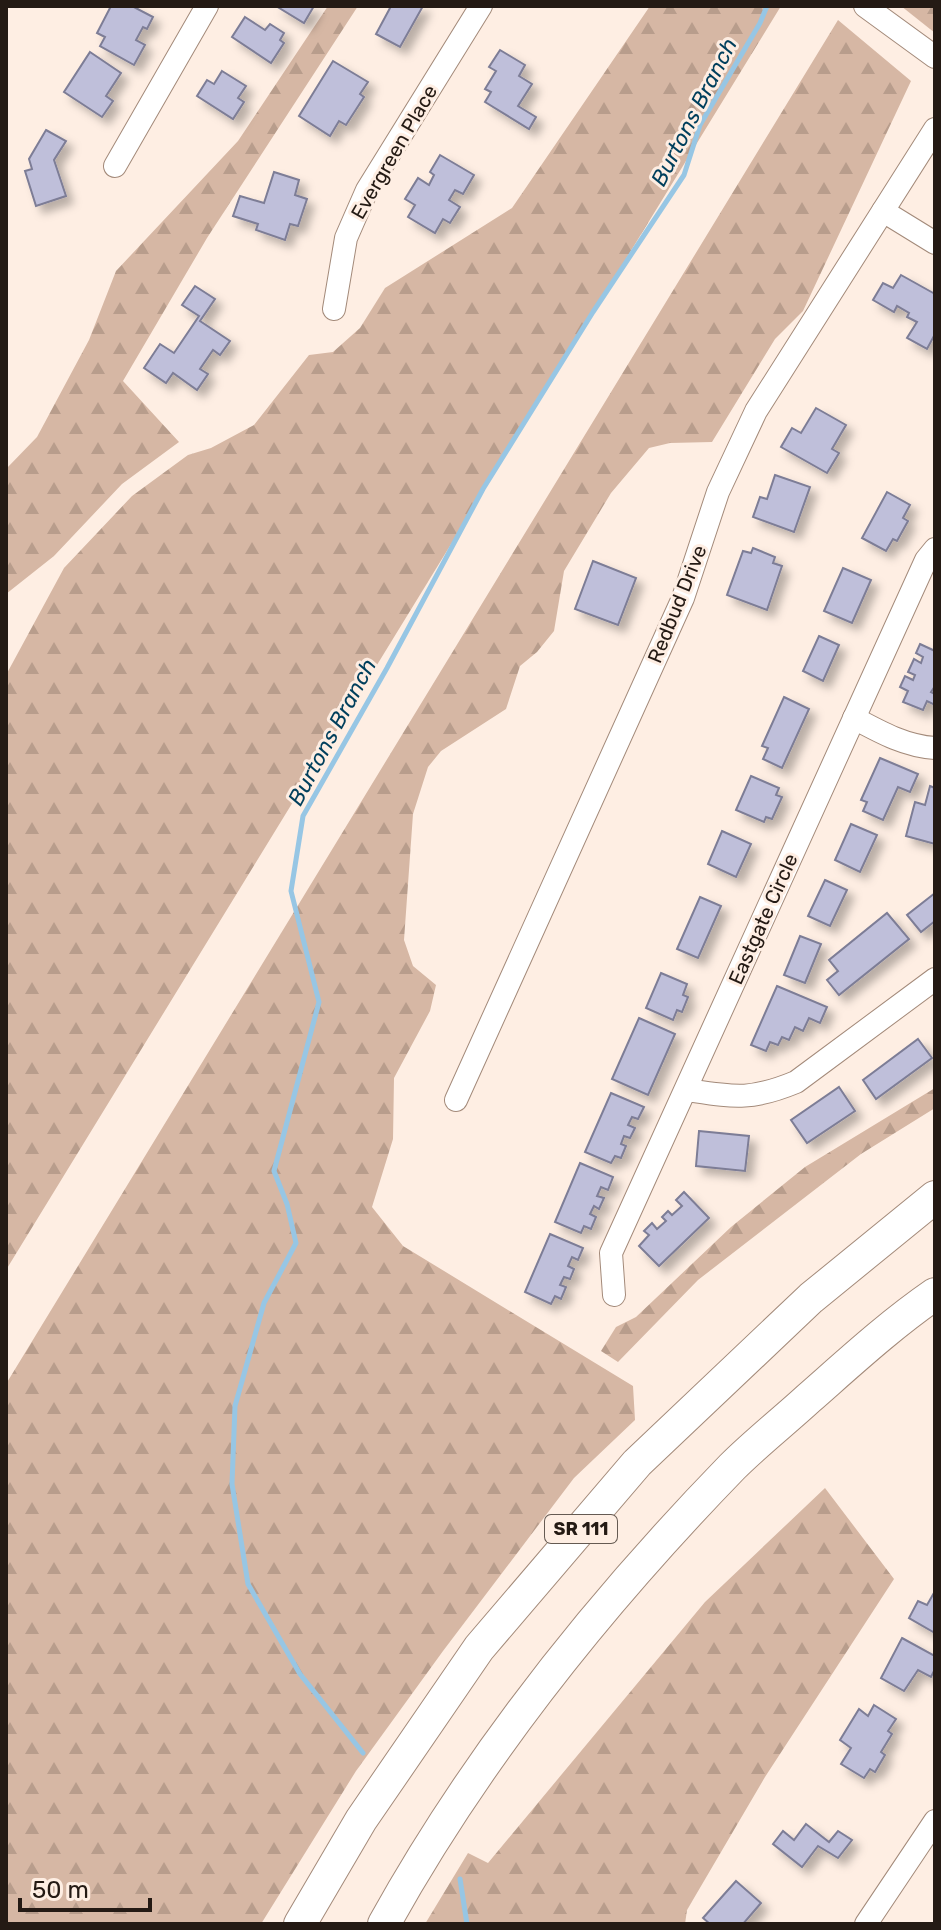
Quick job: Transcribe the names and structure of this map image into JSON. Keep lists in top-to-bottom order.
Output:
{
  "streets": {
    "highway": ["SR 111"],
    "street": ["Evergreen Place", "Redbud Drive", "Eastgate Circle"]
  },
  "water": ["Burtons Branch"],
  "scale_bar": "50 m"
}
